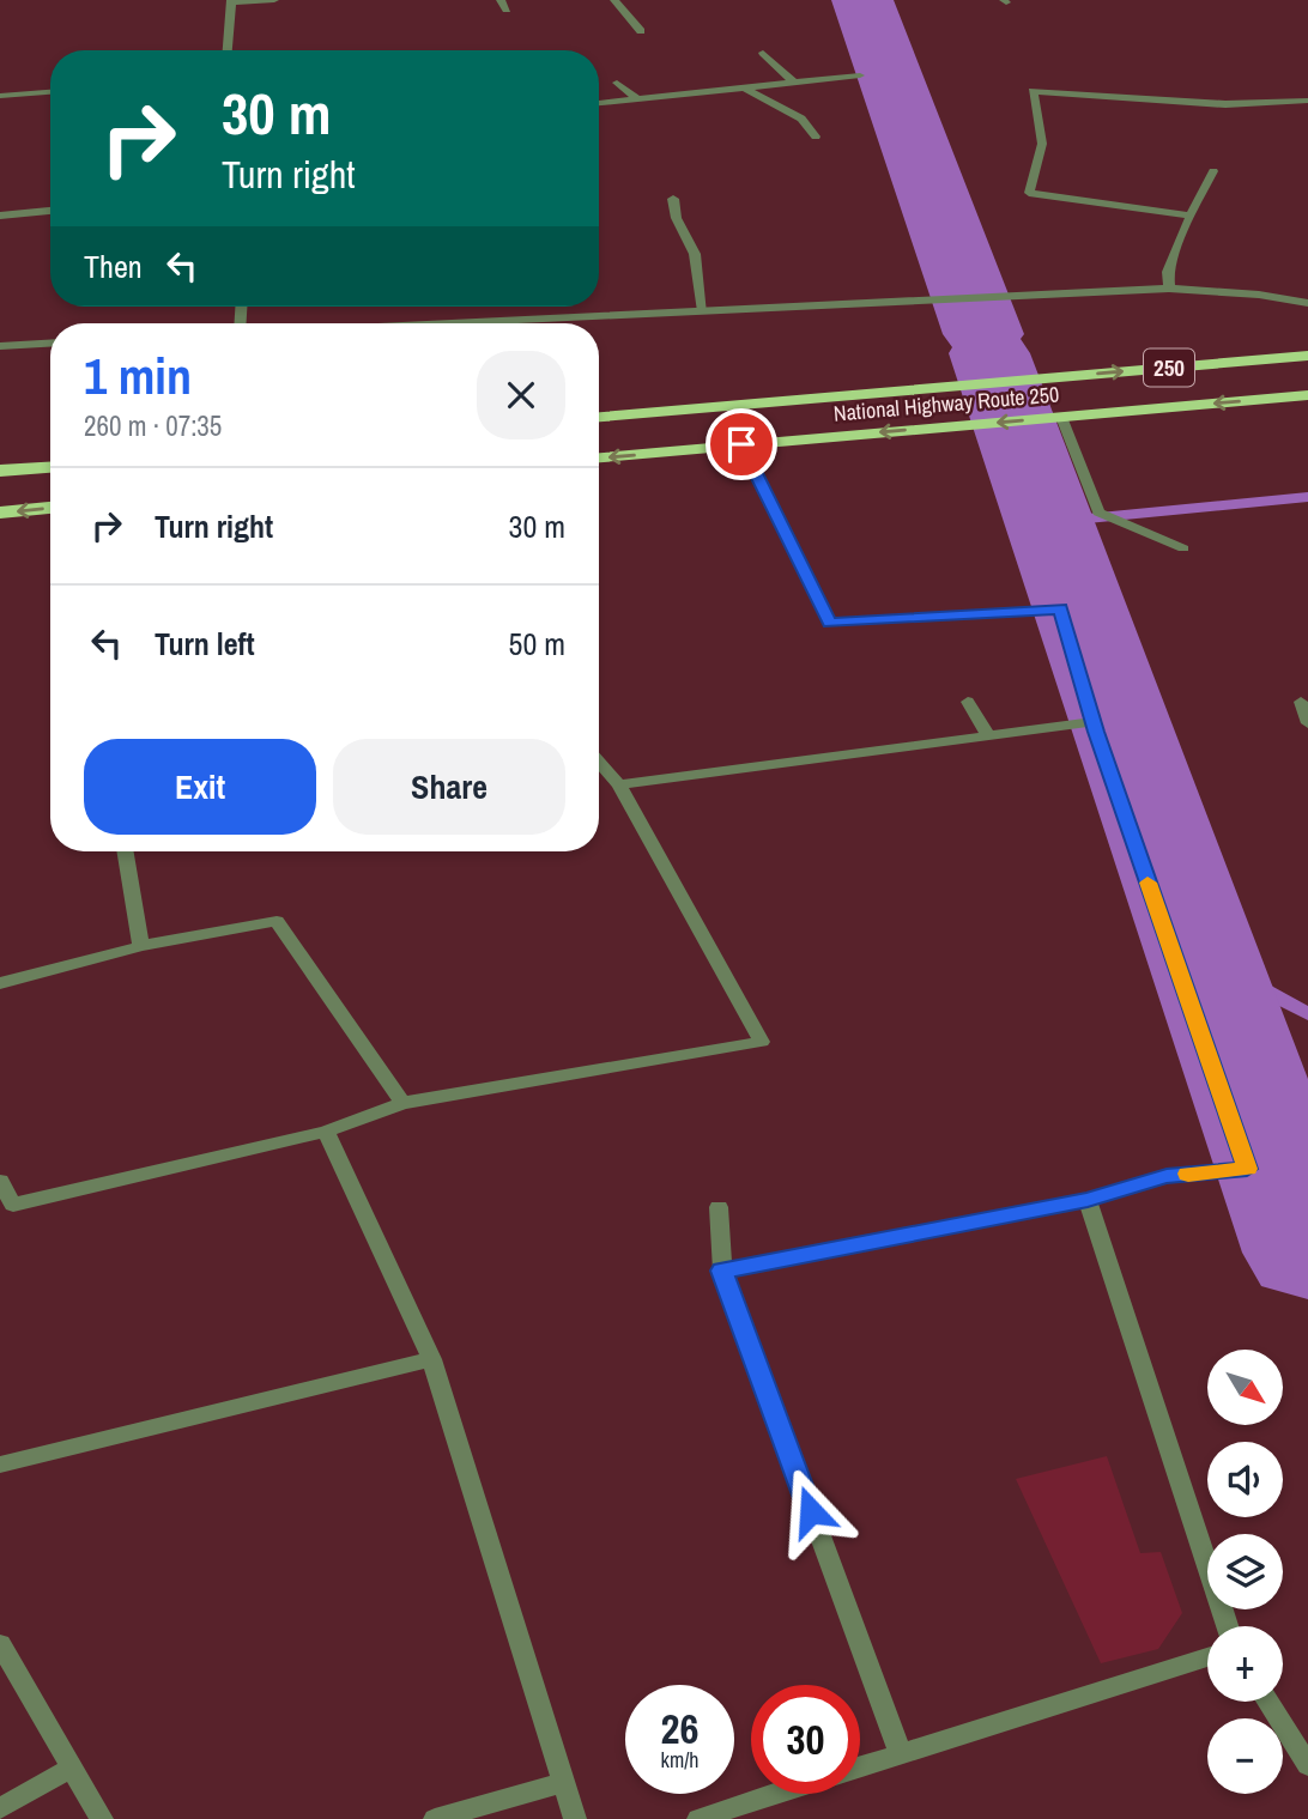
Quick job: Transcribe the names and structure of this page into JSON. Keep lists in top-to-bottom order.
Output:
{
  "streets": {
    "highway": ["250", "National Highway Route 250"]
  },
  "north": "bottom right",
  "page": {
    "turn": ["30 m", "Turn right"],
    "then": "Then",
    "heading": ["1 min", "260 m · 07:35"],
    "list": [
      {
        "name": "Turn right",
        "value": "30 m"
      },
      {
        "name": "Turn left",
        "value": "50 m"
      }
    ],
    "buttons": ["Exit", "Share"],
    "map_buttons": ["+", "−"],
    "speed": "26 km/h",
    "limit": "30"
  }
}
